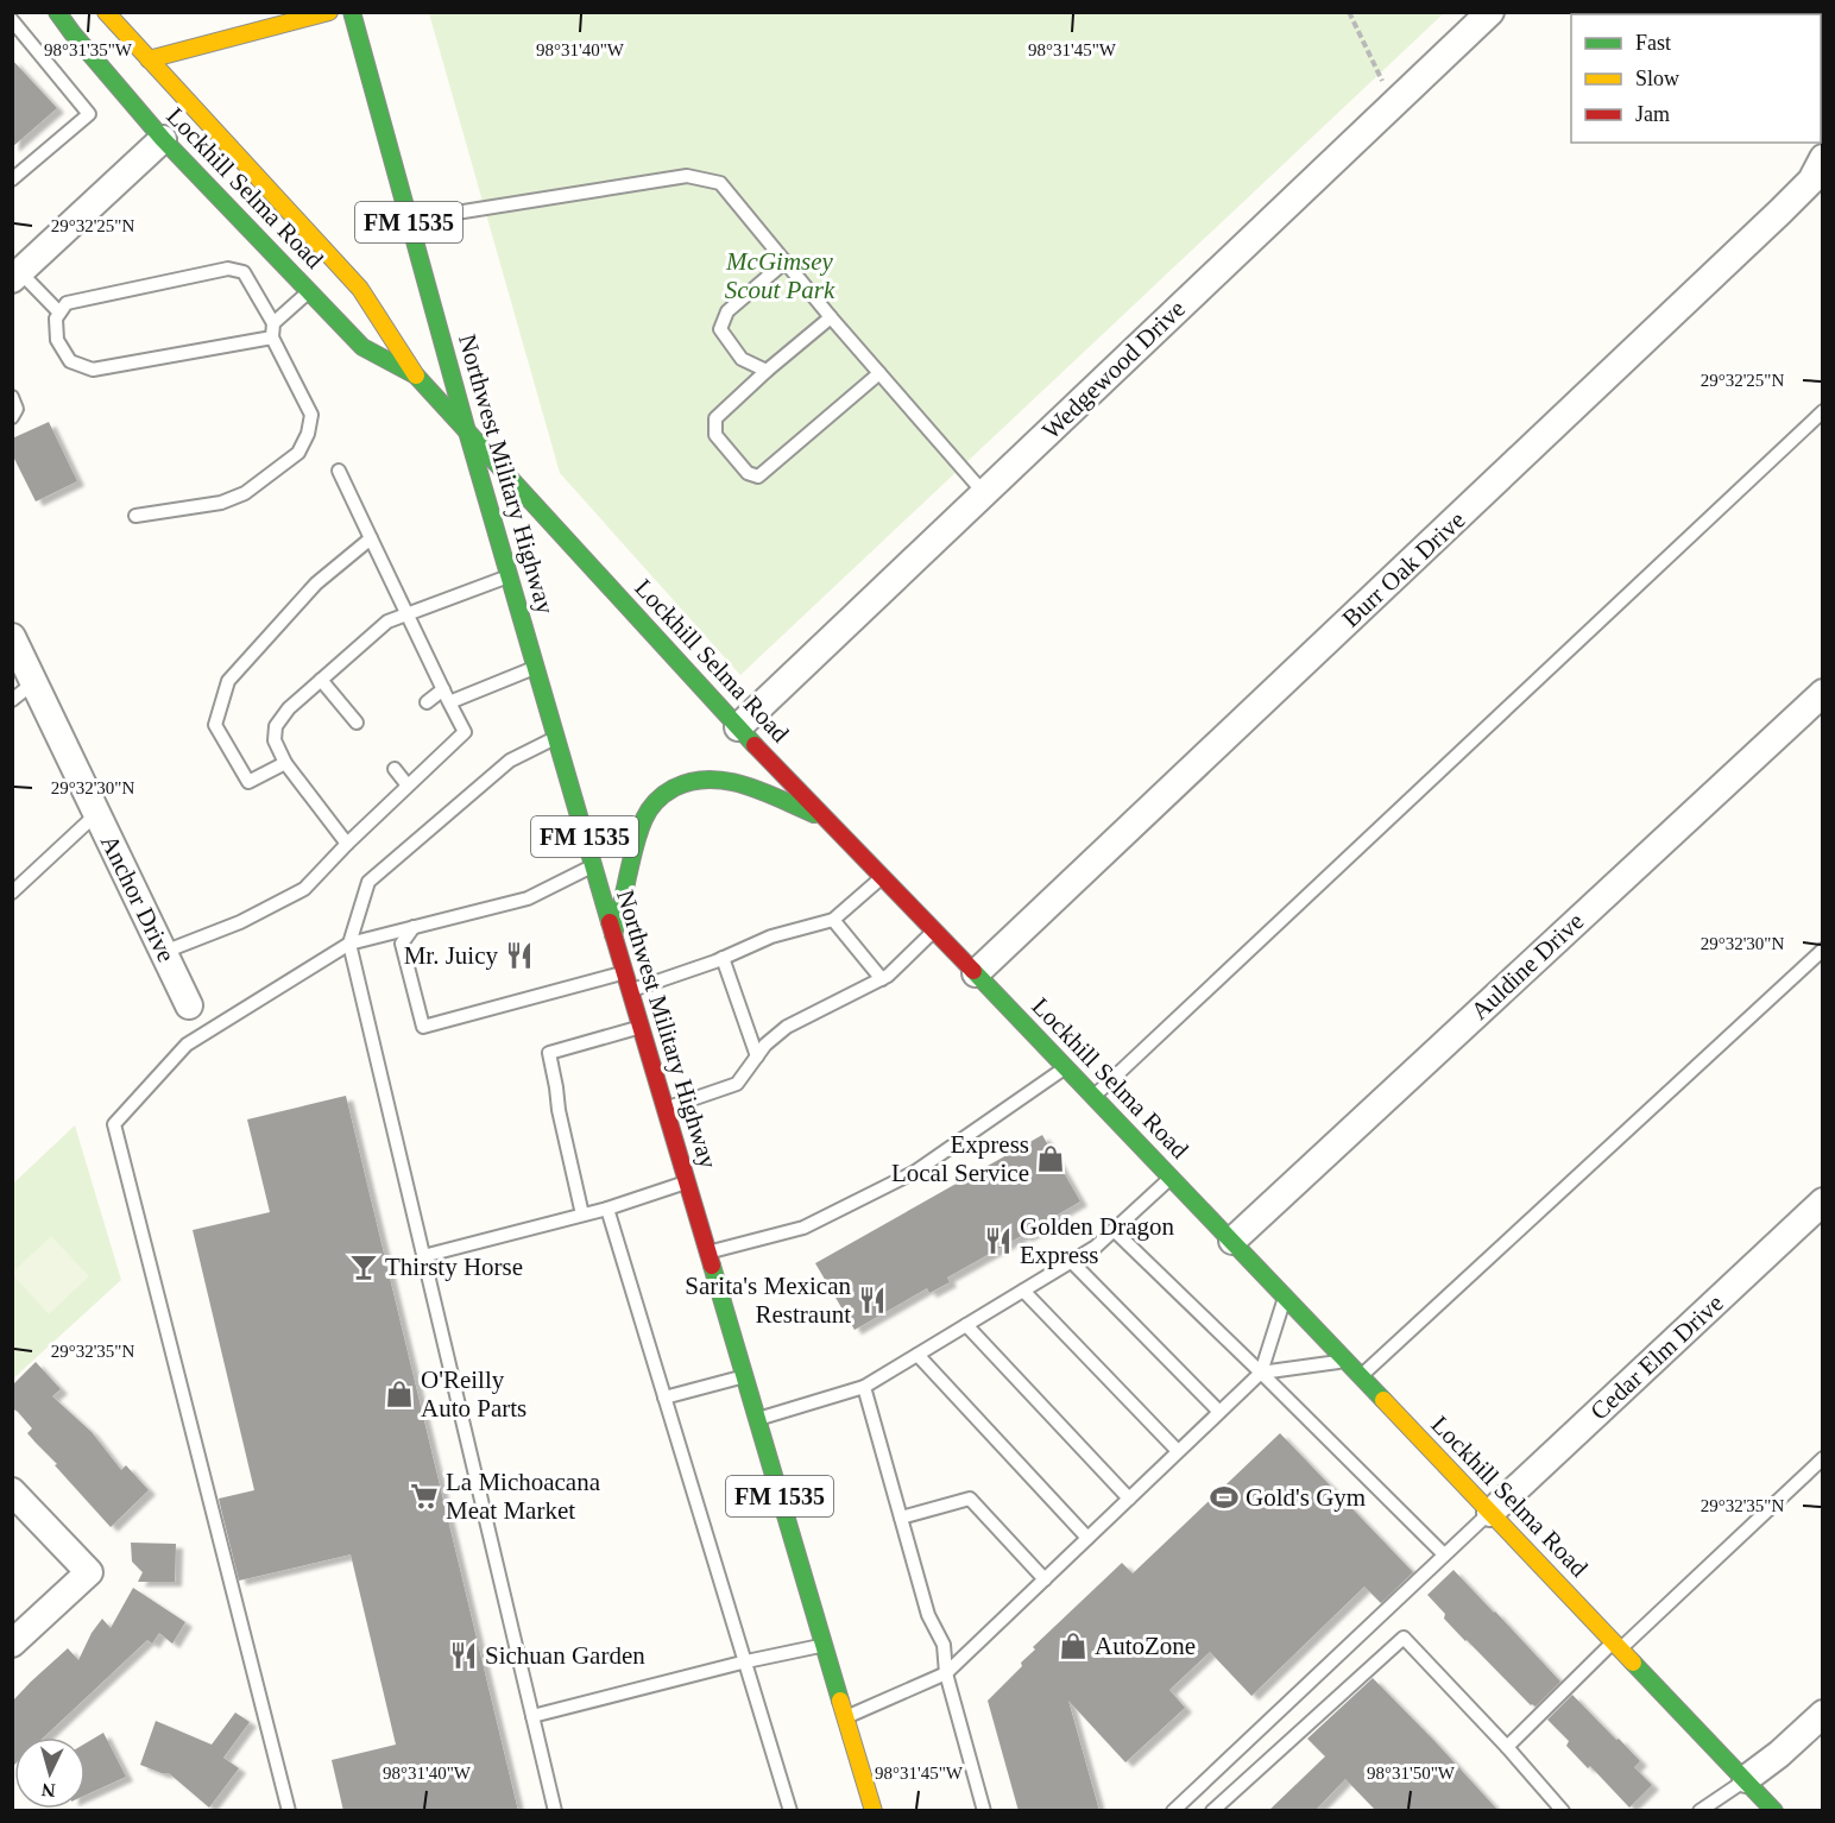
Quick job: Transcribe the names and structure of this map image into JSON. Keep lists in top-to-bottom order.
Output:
{
  "streets": {
    "main road": ["Lockhill Selma Road", "FM 1535", "Northwest Military Highway"],
    "street": [
      "Wedgewood Drive",
      "Burr Oak Drive",
      "Anchor Drive",
      "Auldine Drive",
      "Cedar Elm Drive"
    ]
  },
  "crossings": [
    ["Lockhill Selma Road", "Wedgewood Drive"],
    ["Lockhill Selma Road", "Northwest Military Highway"],
    ["Lockhill Selma Road", "Burr Oak Drive"],
    ["Lockhill Selma Road", "Auldine Drive"],
    ["Lockhill Selma Road", "Cedar Elm Drive"]
  ],
  "parks": ["McGimsey Scout Park"],
  "places": {
    "restaurant": [
      "Mr. Juicy",
      "Golden Dragon Express",
      "Sarita's Mexican Restraunt",
      "Sichuan Garden"
    ],
    "shop": ["Express Local Service", "O'Reilly Auto Parts", "AutoZone"],
    "bar": ["Thirsty Horse"],
    "supermarket": ["La Michoacana Meat Market"],
    "sports": ["Gold's Gym"]
  },
  "legend": ["Fast", "Slow", "Jam"],
  "north": "bottom",
  "coordinates": [
    "98°31'35\"W",
    "98°31'40\"W",
    "98°31'45\"W",
    "29°32'25\"N",
    "29°32'30\"N",
    "29°32'35\"N",
    "98°31'50\"W"
  ]
}
